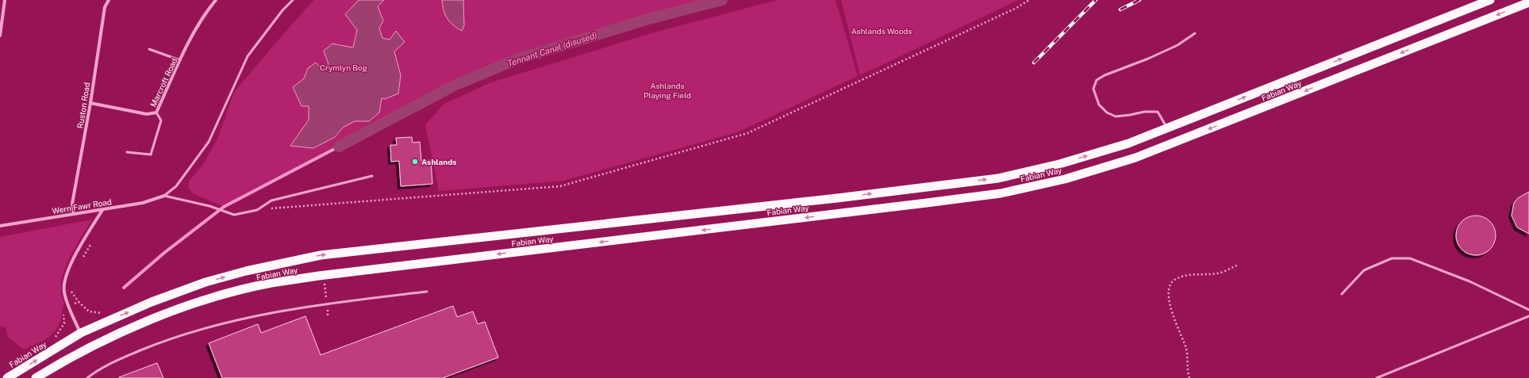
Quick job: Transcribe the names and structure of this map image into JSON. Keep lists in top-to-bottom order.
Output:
{
  "streets": {
    "highway": ["Fabian Way"],
    "street": ["Marcroft Road", "Ruston Road", "Wern Fawr Road"]
  },
  "crossings": [
    ["Marcroft Road", "Ruston Road"],
    ["Ruston Road", "Wern Fawr Road"]
  ],
  "water": ["Tennant Canal (disused)"],
  "parks": ["Ashlands Woods", "Crymlyn Bog", "Ashlands Playing Field"],
  "places": ["Ashlands"]
}
